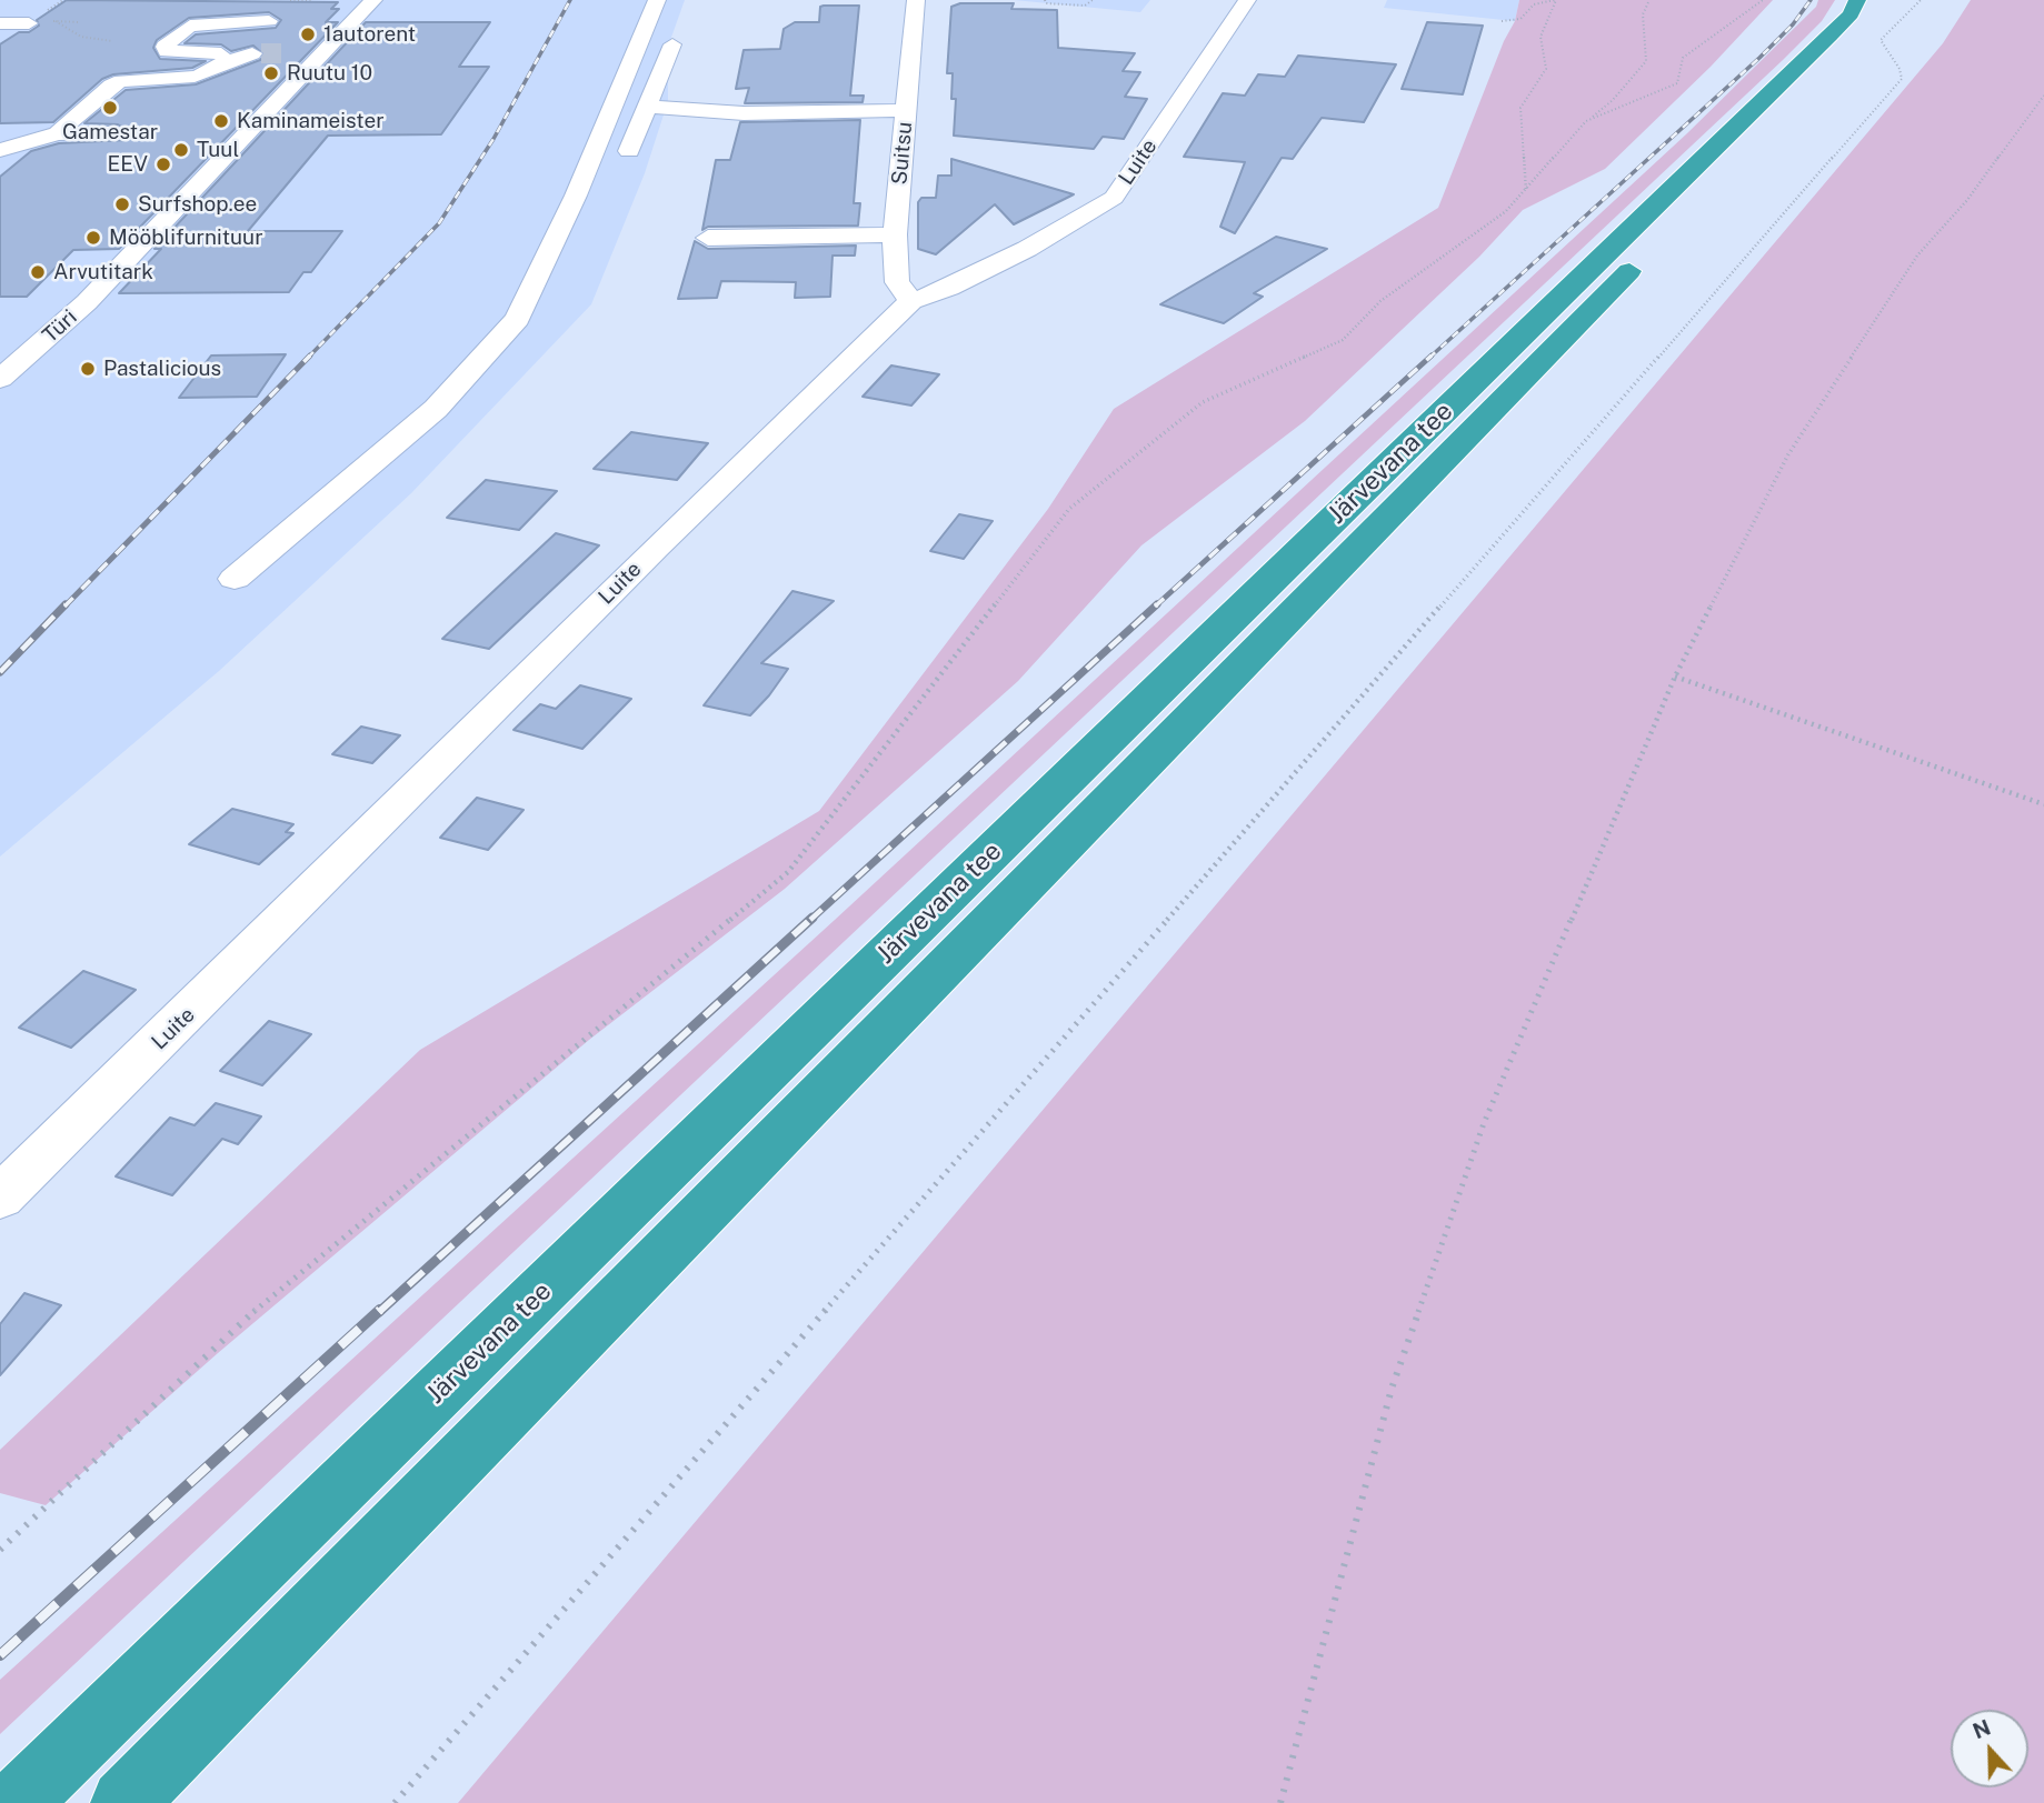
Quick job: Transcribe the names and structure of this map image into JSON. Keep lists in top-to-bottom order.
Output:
{
  "streets": {
    "highway": ["Järvevana tee"],
    "street": ["Suitsu", "Luite", "Türi"]
  },
  "crossings": [
    ["Suitsu", "Luite"]
  ],
  "places": [
    "1autorent",
    "Ruutu 10",
    "Gamestar",
    "Kaminameister",
    "Tuul",
    "EEV",
    "Surfshop.ee",
    "Mööblifurnituur",
    "Arvutitark",
    "Pastalicious"
  ],
  "north": "top"
}
